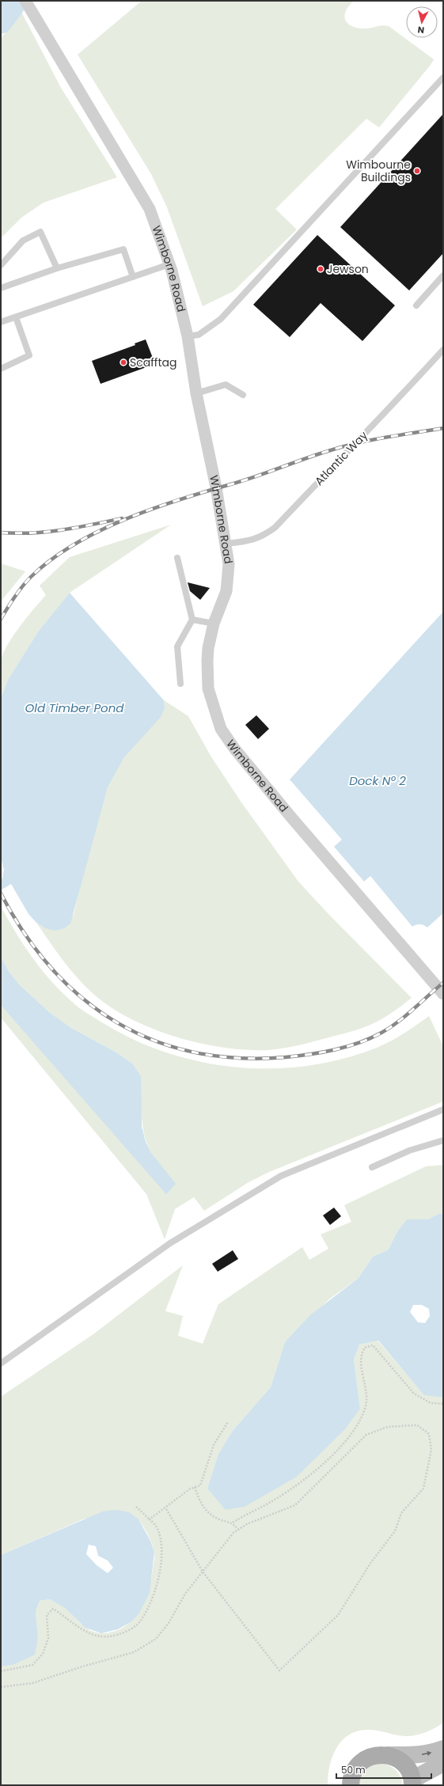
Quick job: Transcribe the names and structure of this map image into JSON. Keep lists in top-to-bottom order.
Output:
{
  "streets": {
    "street": ["Wimborne Road"],
    "lane": ["Atlantic Way"]
  },
  "crossings": [
    ["Wimborne Road", "Atlantic Way"]
  ],
  "water": ["Old Timber Pond", "Dock Nº 2"],
  "places": ["Wimbourne Buildings", "Jewson", "Scafftag"],
  "scale_bar": "50 m",
  "north": "bottom"
}
